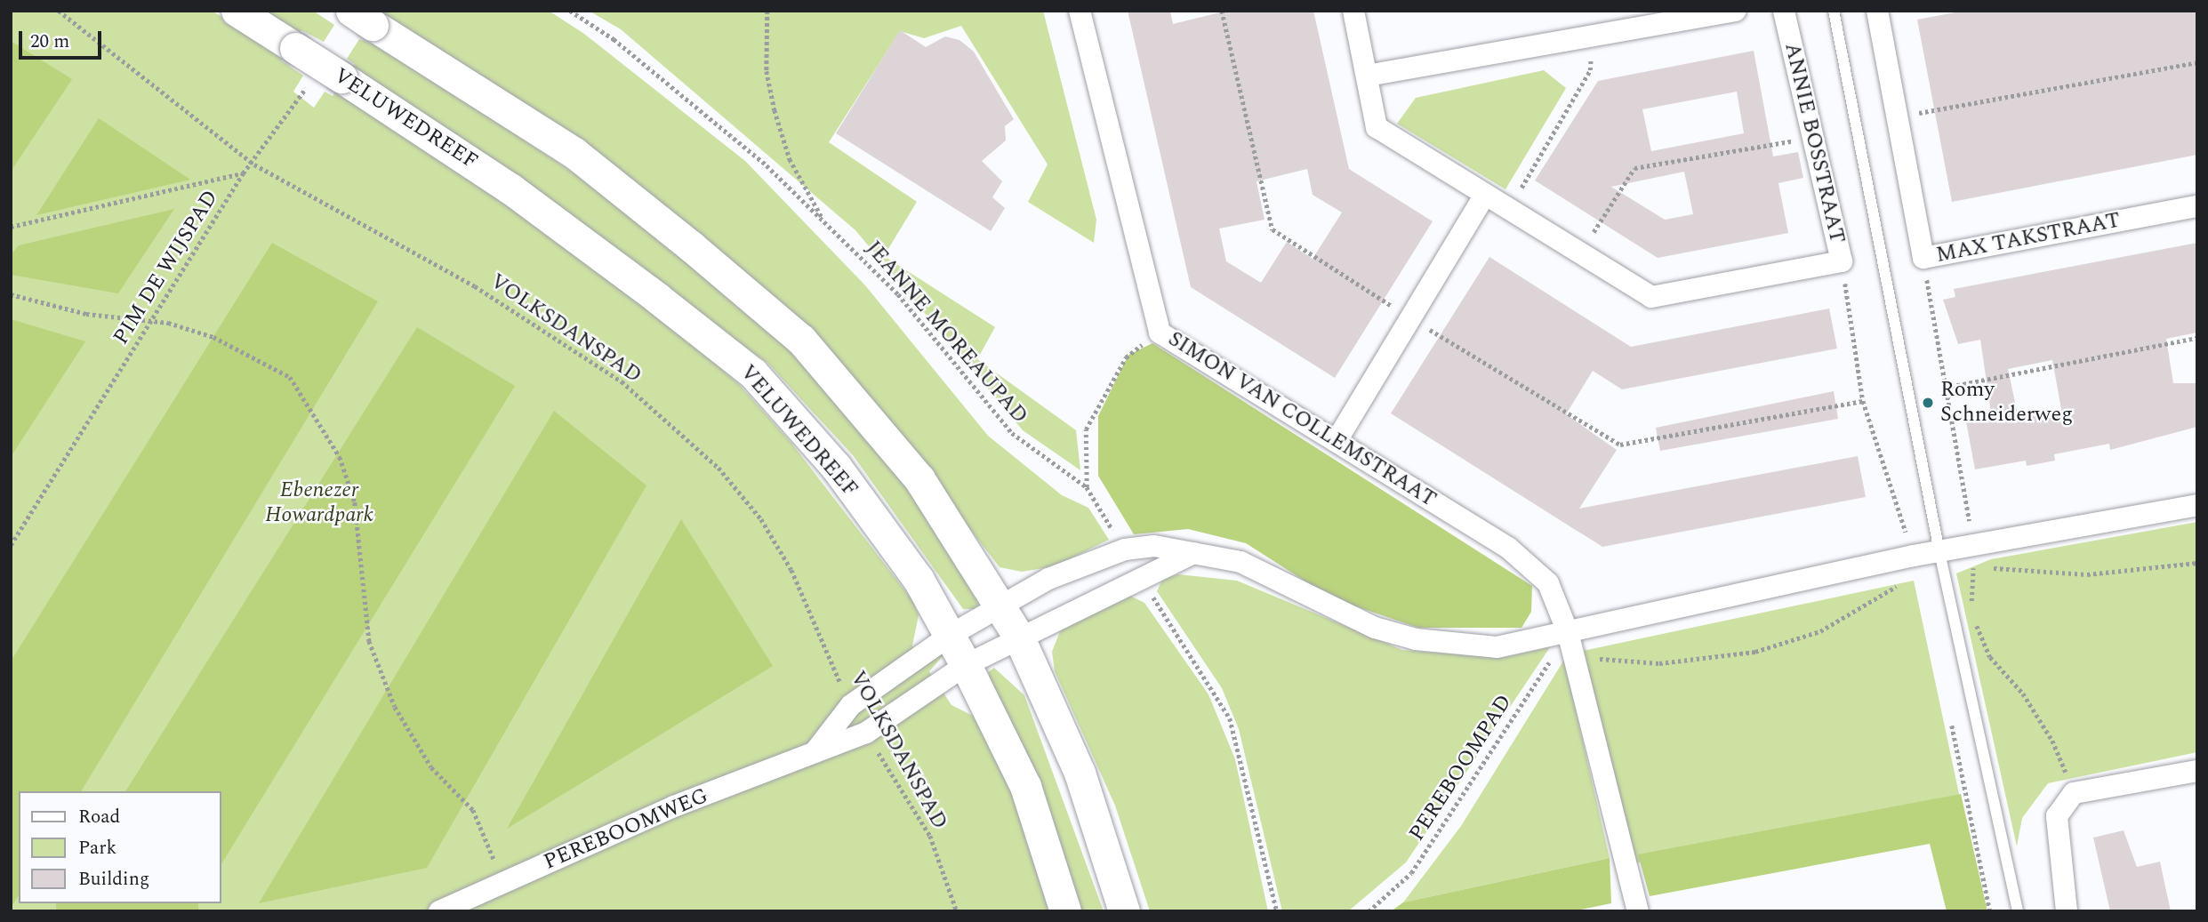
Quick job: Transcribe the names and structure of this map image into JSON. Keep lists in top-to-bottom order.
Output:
{
  "streets": {
    "main road": ["VELUWEDREEF"],
    "street": [
      "ANNIE BOSSTRAAT",
      "MAX TAKSTRAAT",
      "SIMON VAN COLLEMSTRAAT",
      "PEREBOOMWEG"
    ],
    "path": [
      "PIM DE WIJSPAD",
      "VOLKSDANSPAD",
      "JEANNE MOREAUPAD",
      "PEREBOOMPAD"
    ]
  },
  "crossings": [
    ["VELUWEDREEF", "PEREBOOMWEG"],
    ["PIM DE WIJSPAD", "VOLKSDANSPAD"],
    ["VOLKSDANSPAD", "PEREBOOMWEG"],
    ["SIMON VAN COLLEMSTRAAT", "PEREBOOMPAD"]
  ],
  "parks": ["Ebenezer Howardpark"],
  "places": ["Romy Schneiderweg"],
  "legend": ["Road", "Park", "Building"],
  "scale_bar": "20 m"
}
